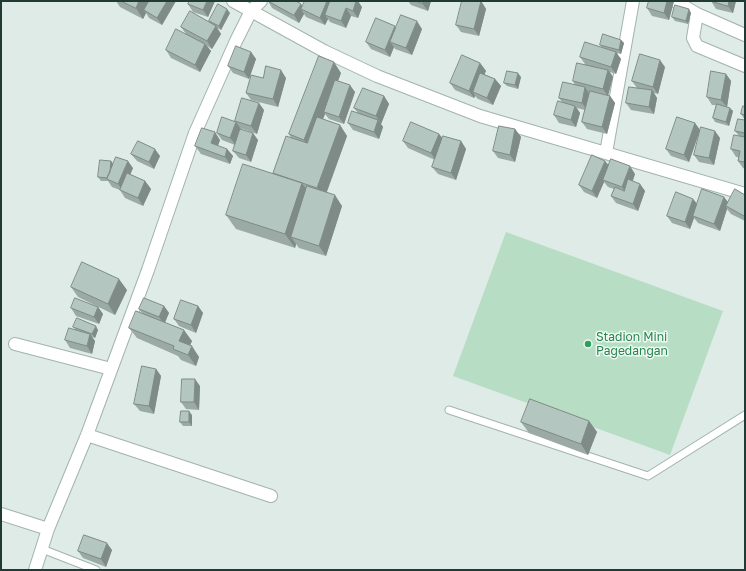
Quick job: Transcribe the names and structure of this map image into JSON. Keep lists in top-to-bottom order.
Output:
{
  "places": ["Stadion Mini Pagedangan"]
}
